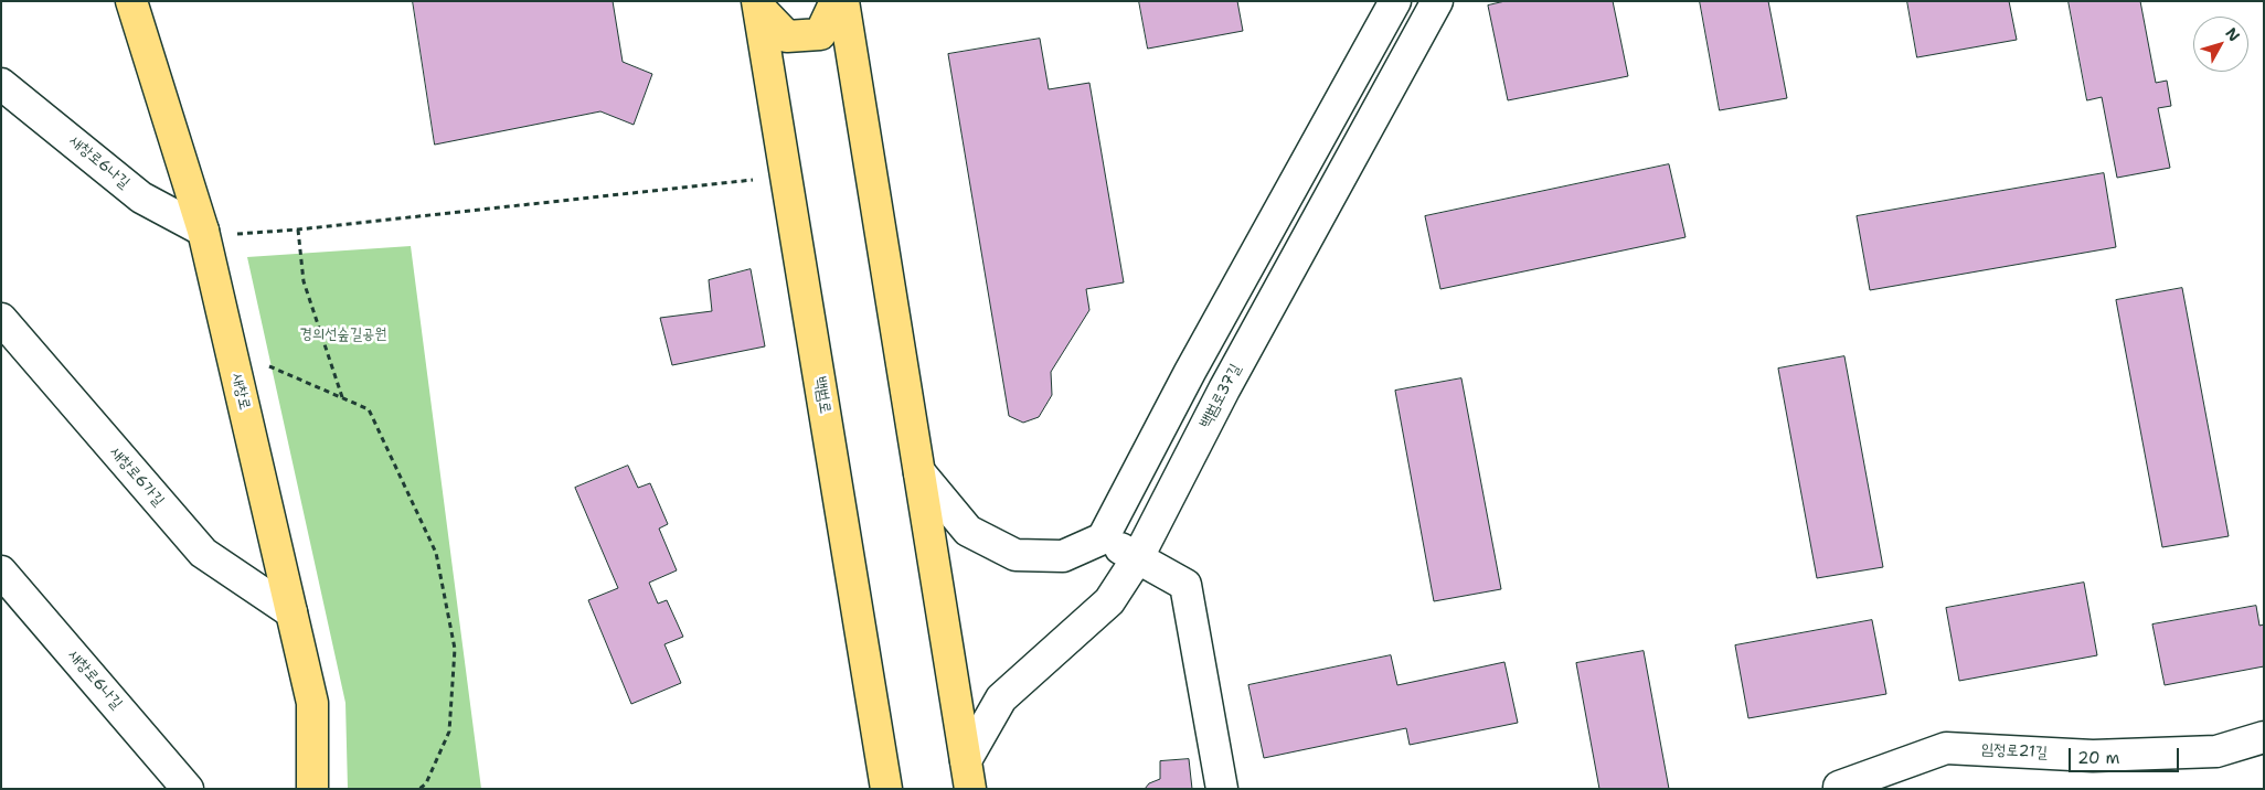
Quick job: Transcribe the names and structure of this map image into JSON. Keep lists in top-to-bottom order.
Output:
{
  "streets": {
    "main road": ["새창로", "백범로"],
    "street": [
      "새창로6나길",
      "백범로37길",
      "새창로6가길",
      "임정로21길"
    ]
  },
  "crossings": [
    ["새창로6나길", "새창로"],
    ["새창로", "새창로6가길"]
  ],
  "parks": ["경의선숲길공원"],
  "scale_bar": "20 m",
  "north": "top right"
}
